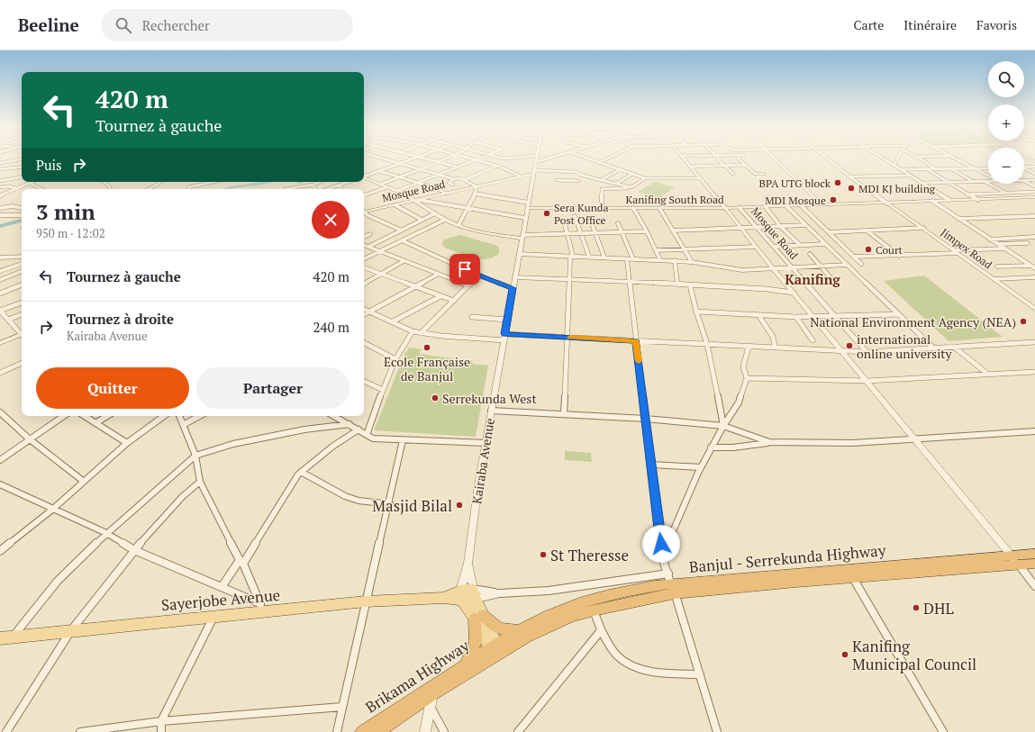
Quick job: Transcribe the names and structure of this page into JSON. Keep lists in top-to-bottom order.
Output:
{
  "streets": {
    "highway": ["Banjul - Serrekunda Highway", "Brikama Highway"],
    "main road": ["Kairaba Avenue", "Sayerjobe Avenue"],
    "street": ["Mosque Road", "Kanifing South Road", "Jimpex Road"]
  },
  "crossings": [
    ["Mosque Road", "Kanifing South Road"],
    ["Mosque Road", "Kairaba Avenue"],
    ["Kanifing South Road", "Jimpex Road"],
    ["Kanifing South Road", "Kairaba Avenue"],
    ["Kairaba Avenue", "Banjul - Serrekunda Highway"],
    ["Kairaba Avenue", "Sayerjobe Avenue"],
    ["Kairaba Avenue", "Brikama Highway"],
    ["Banjul - Serrekunda Highway", "Brikama Highway"]
  ],
  "districts": ["Kanifing"],
  "places": [
    "BPA UTG block",
    "MDI KJ building",
    "MDI Mosque",
    "Sera Kunda Post Office",
    "Court",
    "National Environment Agency (NEA)",
    "international online university",
    "Ecole Française de Banjul",
    "Serrekunda West",
    "Masjid Bilal",
    "St Theresse",
    "DHL",
    "Kanifing Municipal Council"
  ],
  "page": {
    "header": "Beeline",
    "search": "Rechercher",
    "nav": ["Carte", "Itinéraire", "Favoris"],
    "map_buttons": ["+", "−"],
    "turn": ["420 m", "Tournez à gauche"],
    "then": "Puis",
    "heading": ["3 min", "950 m · 12:02"],
    "list": [
      {
        "name": "Tournez à gauche",
        "value": "420 m"
      },
      {
        "name": "Tournez à droite",
        "note": "Kairaba Avenue",
        "value": "240 m"
      }
    ],
    "buttons": ["Quitter", "Partager"]
  }
}
